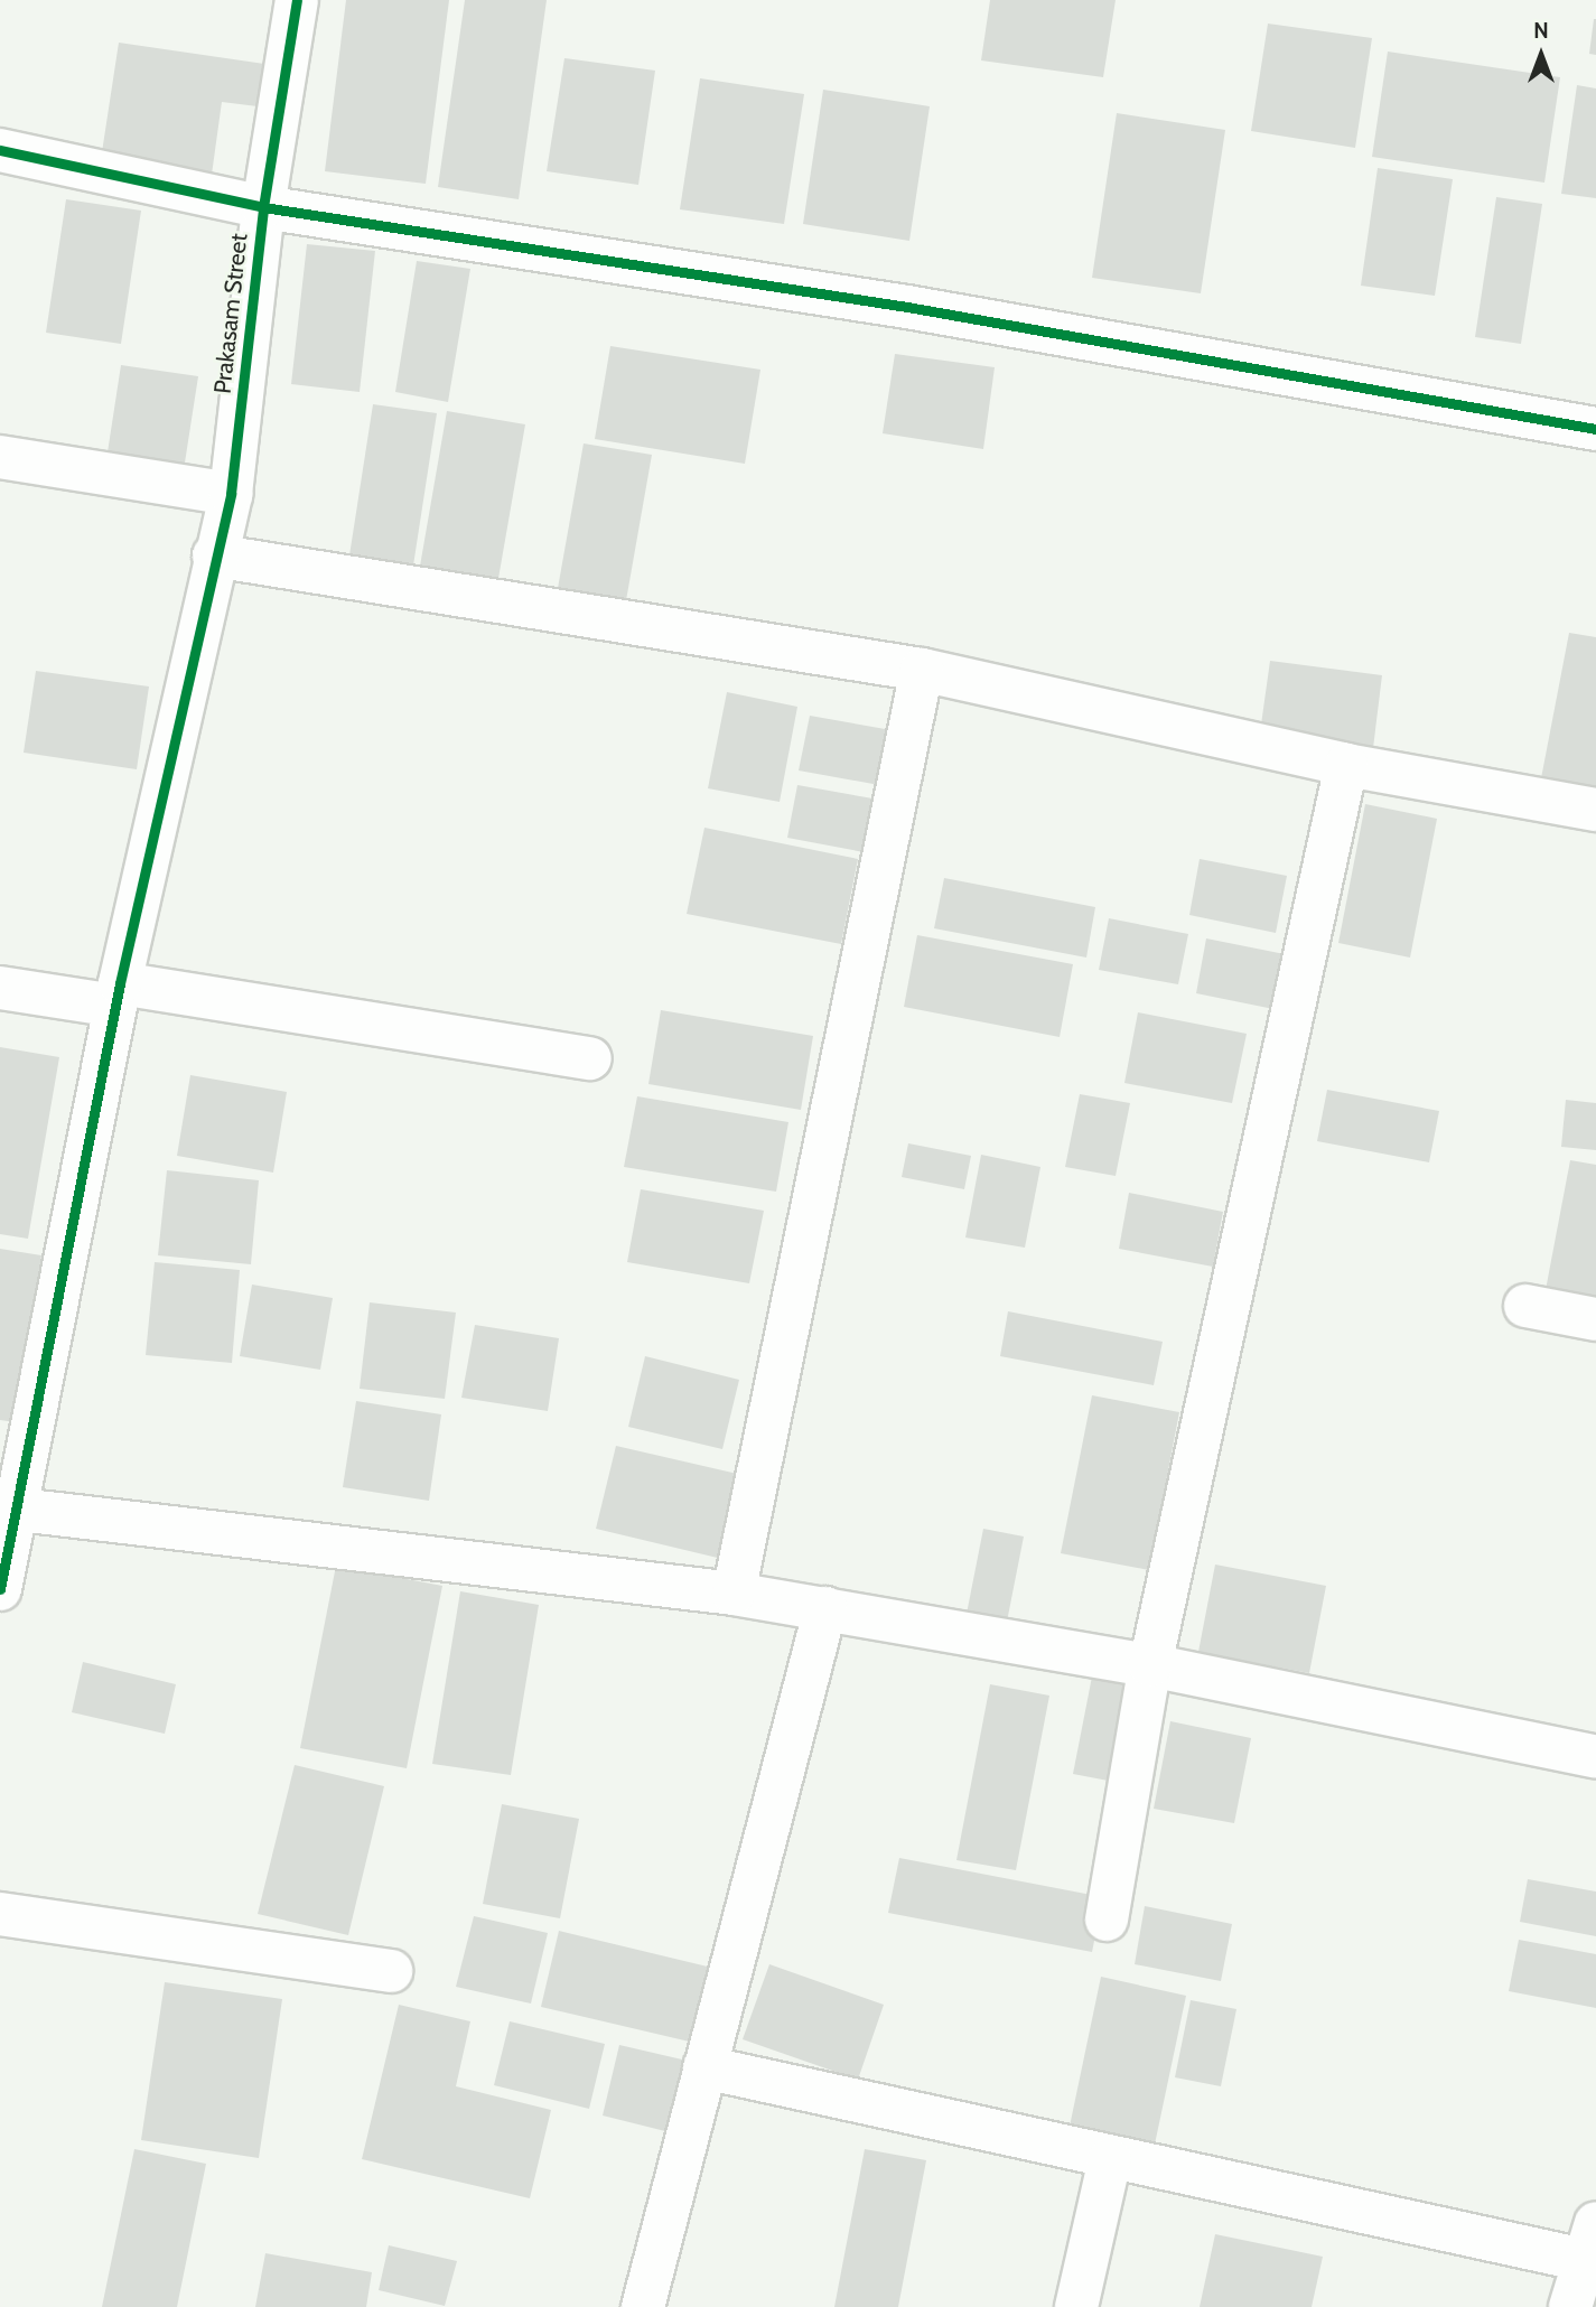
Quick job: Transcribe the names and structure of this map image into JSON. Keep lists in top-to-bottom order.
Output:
{
  "streets": {
    "street": ["Prakasam Street"]
  },
  "north": "top"
}
